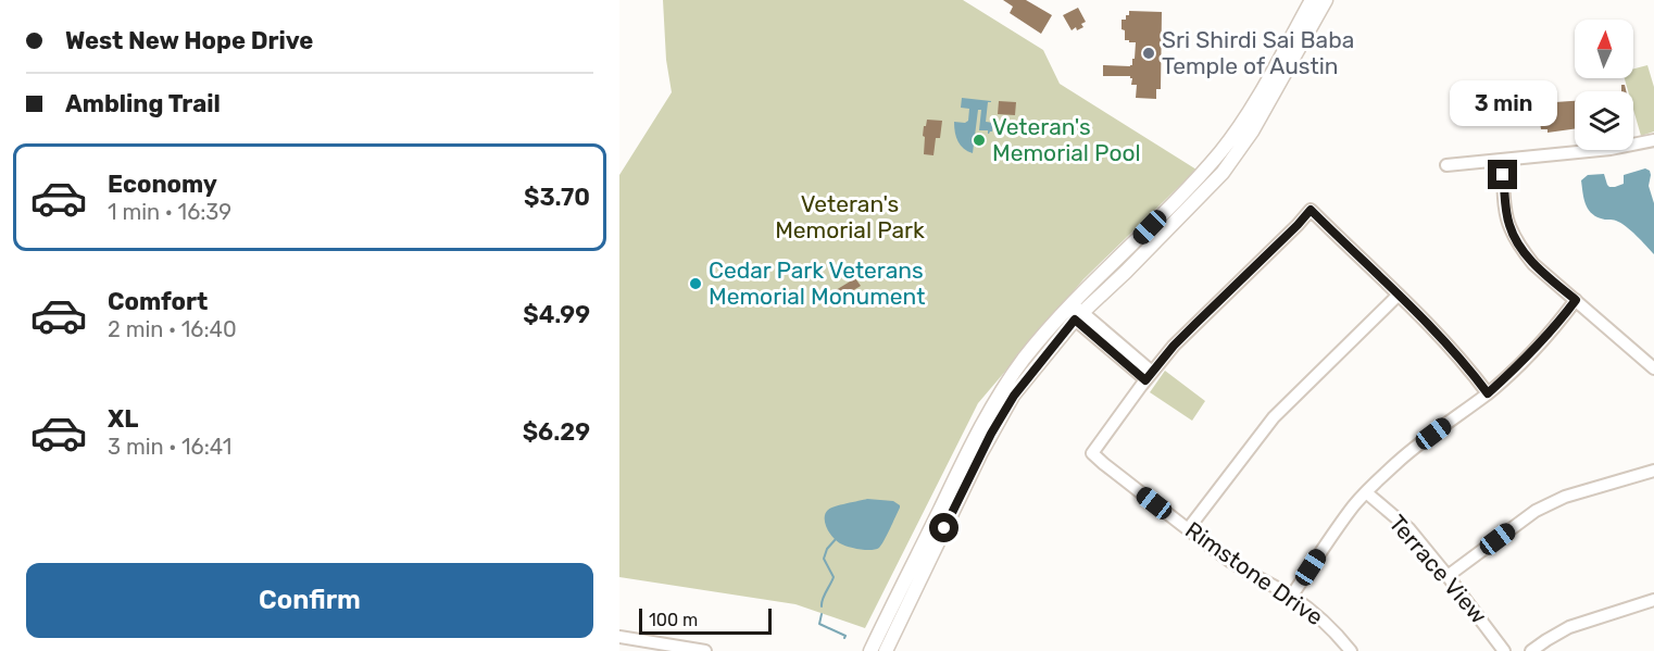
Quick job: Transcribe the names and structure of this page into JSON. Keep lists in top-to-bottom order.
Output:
{
  "streets": {
    "street": ["Terrace View", "Rimstone Drive"]
  },
  "parks": ["Veteran's Memorial Park"],
  "places": ["Sri Shirdi Sai Baba Temple of Austin", "Veteran's Memorial Pool", "Cedar Park Veterans Memorial Monument"],
  "scale_bar": "100 m",
  "north": "top",
  "page": {
    "banner": ["West New Hope Drive", "Ambling Trail"],
    "bubble": "3 min",
    "list": [
      {
        "name": "Economy",
        "note": "1 min · 16:39",
        "value": "$3.70"
      },
      {
        "name": "Comfort",
        "note": "2 min · 16:40",
        "value": "$4.99"
      },
      {
        "name": "XL",
        "note": "3 min · 16:41",
        "value": "$6.29"
      }
    ],
    "buttons": "Confirm",
    "scale": "100 m"
  }
}
